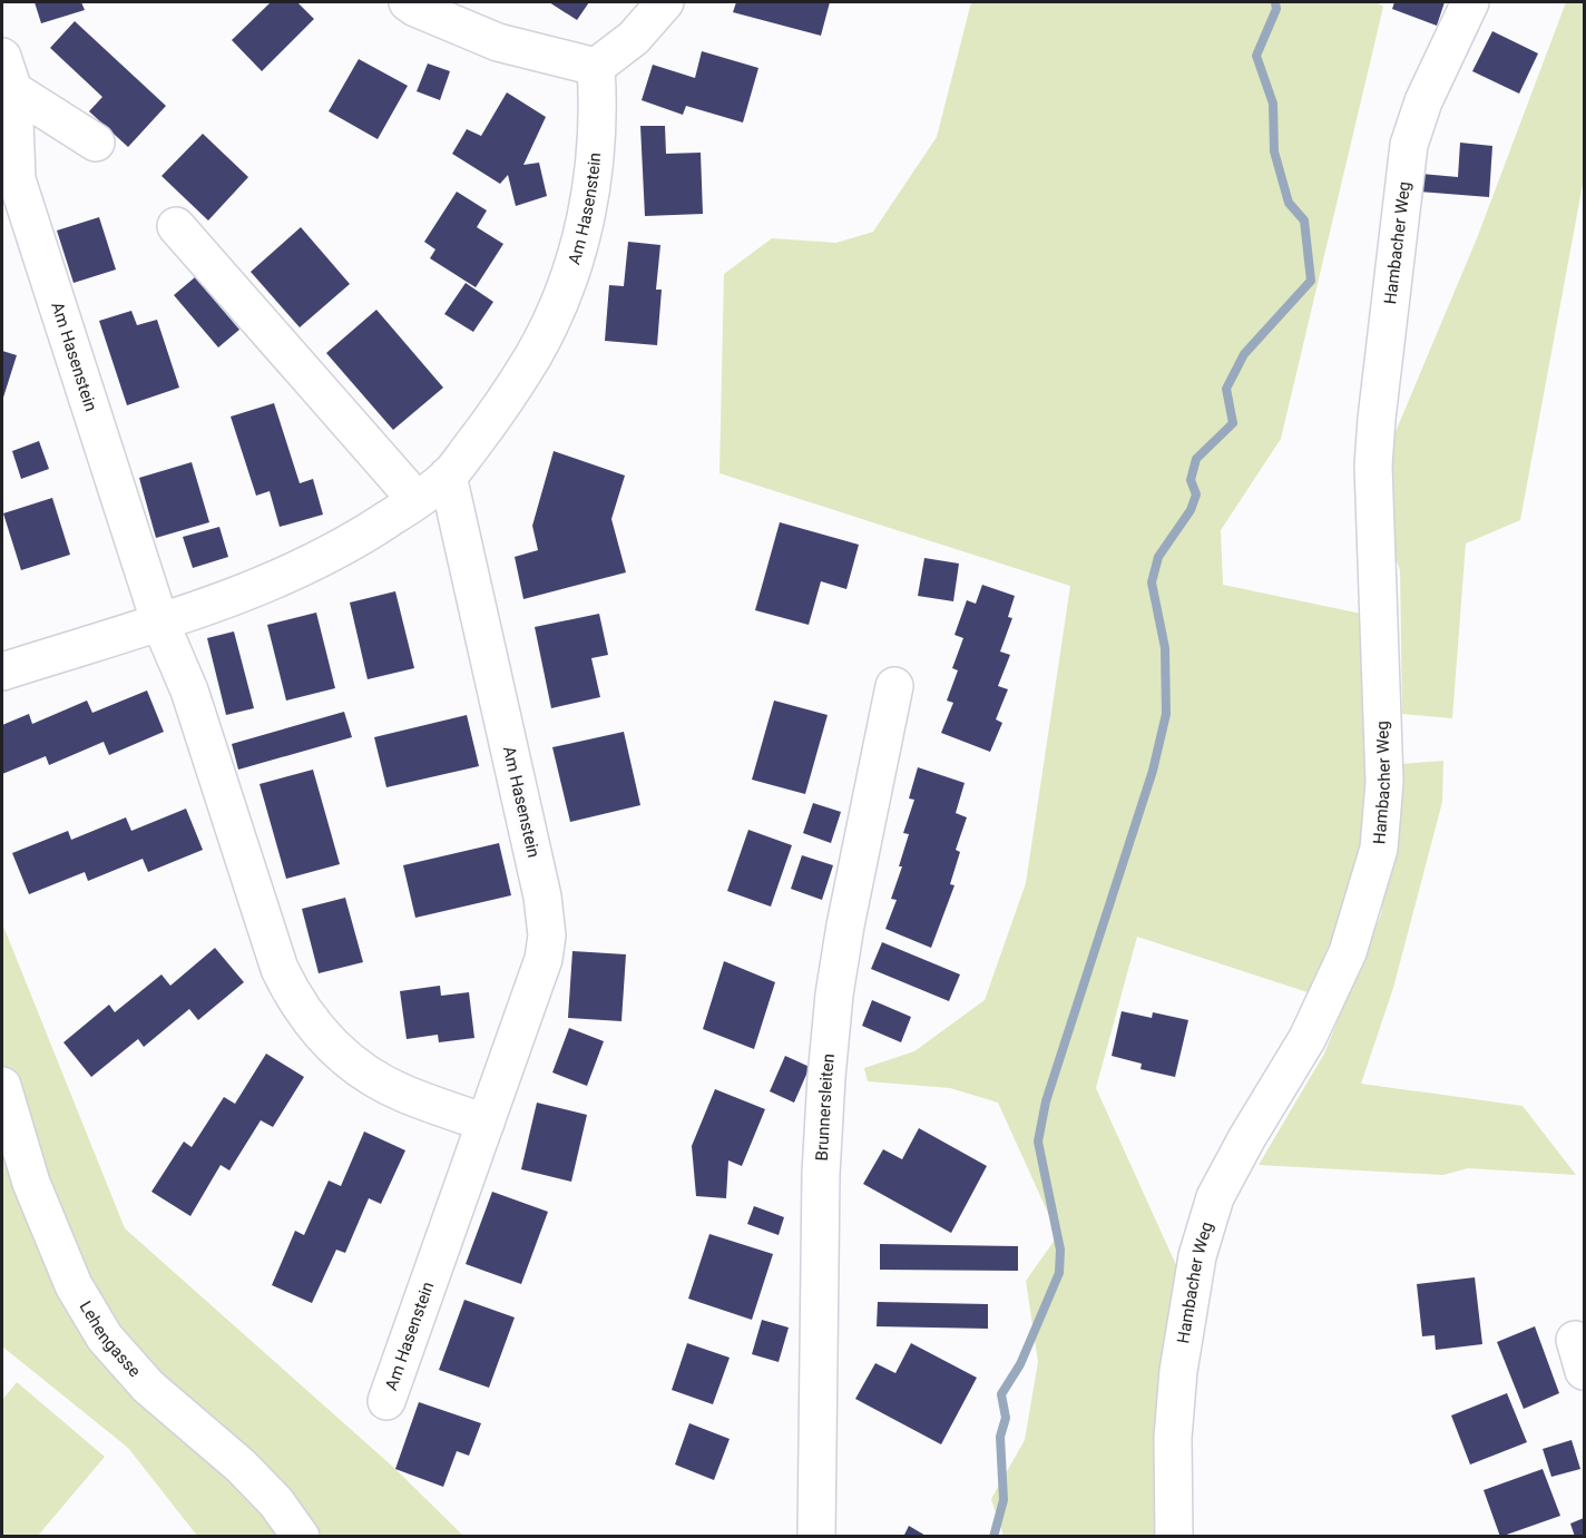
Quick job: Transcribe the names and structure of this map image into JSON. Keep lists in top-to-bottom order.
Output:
{
  "streets": {
    "street": [
      "Am Hasenstein",
      "Hambacher Weg",
      "Brunnersleiten",
      "Lehengasse"
    ]
  }
}
